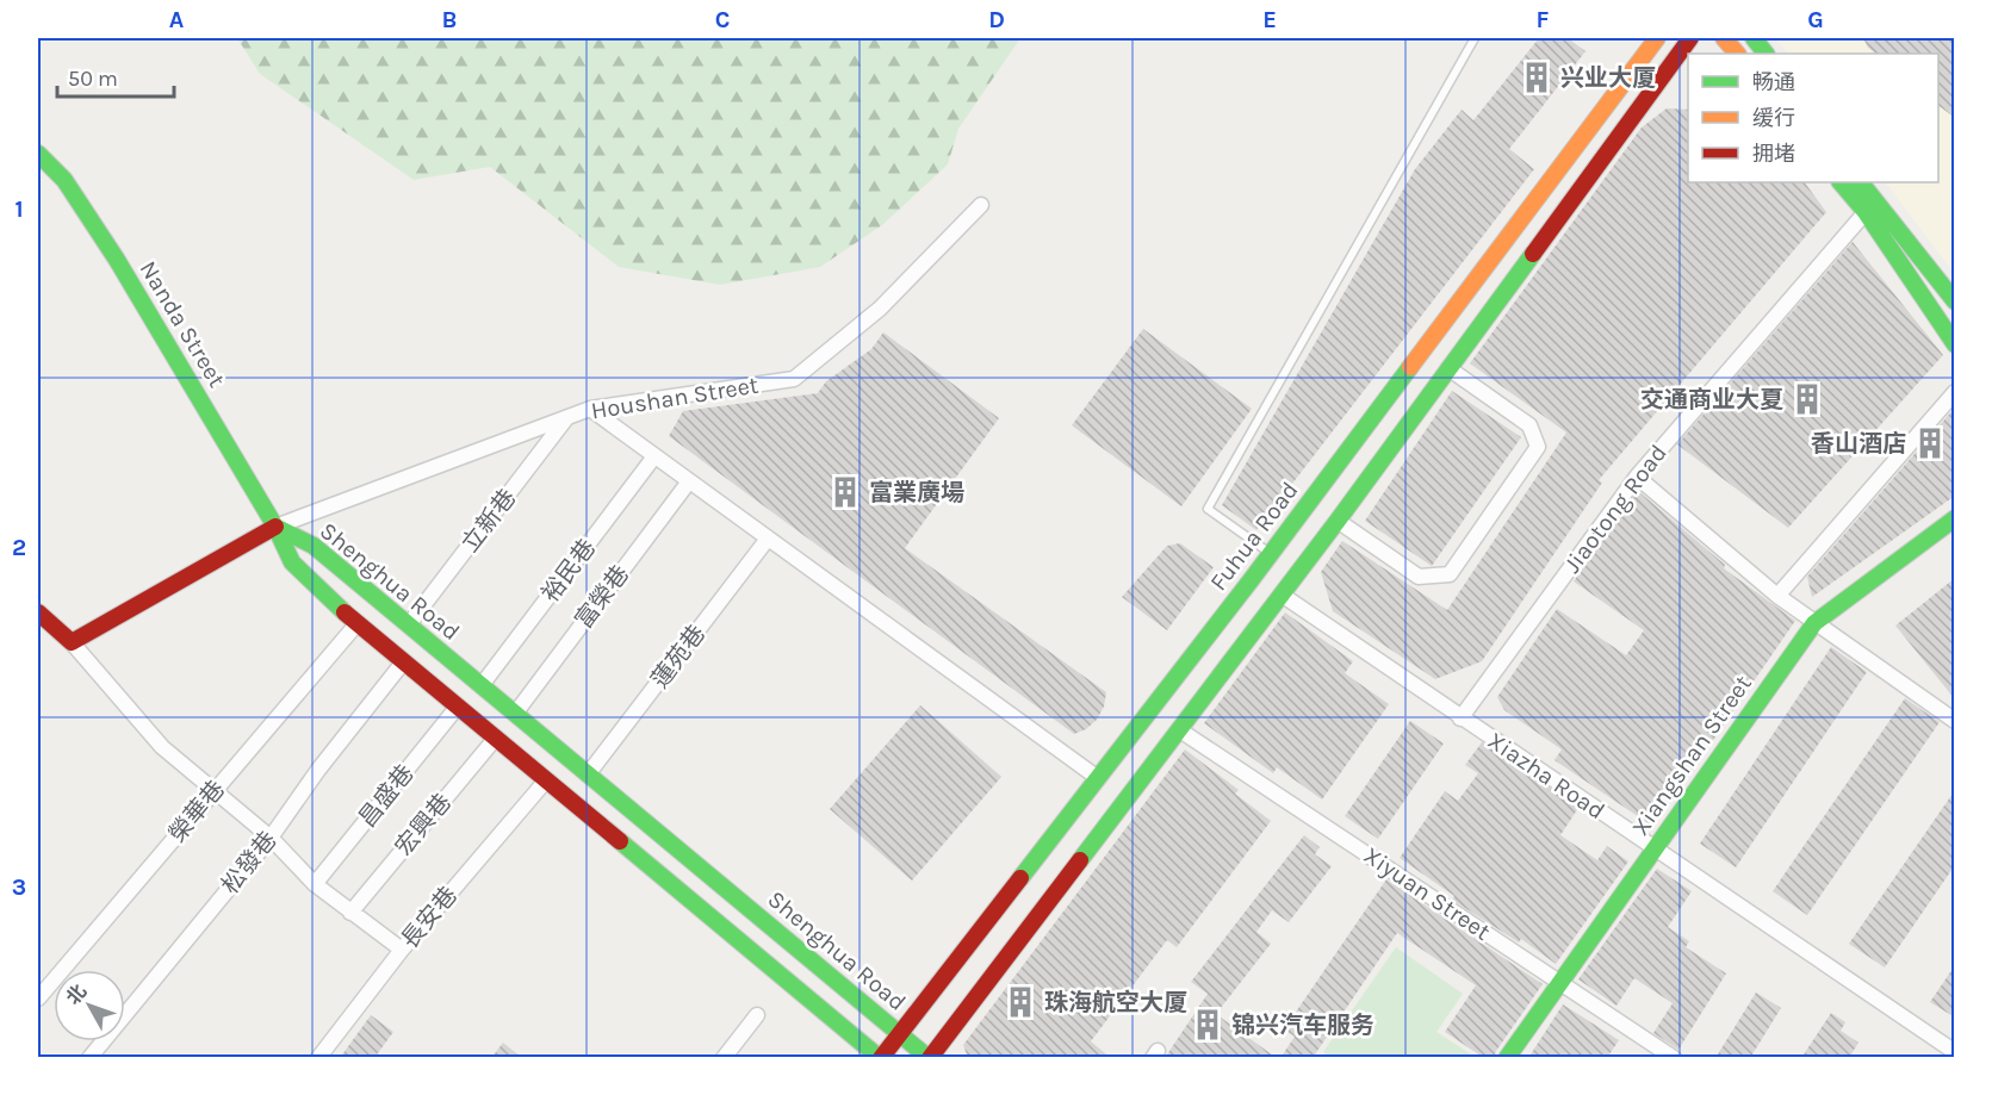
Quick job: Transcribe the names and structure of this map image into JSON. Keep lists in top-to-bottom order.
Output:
{
  "streets": {
    "main road": [
      "Nanda Street",
      "Fuhua Road",
      "Shenghua Road",
      "Xiangshan Street"
    ],
    "street": [
      "Houshan Street",
      "Jiaotong Road",
      "立新巷",
      "裕民巷",
      "富榮巷",
      "蓮苑巷",
      "Xiazha Road",
      "昌盛巷",
      "榮華巷",
      "宏興巷",
      "松發巷",
      "Xiyuan Street",
      "長安巷"
    ]
  },
  "crossings": [
    ["Nanda Street", "Houshan Street"],
    ["Nanda Street", "Shenghua Road"],
    ["Houshan Street", "立新巷"],
    ["Houshan Street", "Shenghua Road"],
    ["Jiaotong Road", "Xiazha Road"],
    ["立新巷", "Shenghua Road"],
    ["Fuhua Road", "Shenghua Road"],
    ["裕民巷", "Shenghua Road"],
    ["Shenghua Road", "富榮巷"],
    ["Shenghua Road", "蓮苑巷"],
    ["Shenghua Road", "昌盛巷"],
    ["Shenghua Road", "榮華巷"],
    ["Shenghua Road", "宏興巷"],
    ["Shenghua Road", "松發巷"],
    ["Shenghua Road", "長安巷"],
    ["Xiangshan Street", "Xiazha Road"],
    ["Xiangshan Street", "Xiyuan Street"]
  ],
  "places": {
    "building": [
      "兴业大厦",
      "交通商业大夏",
      "香山酒店",
      "富業廣場",
      "珠海航空大厦",
      "锦兴汽车服务"
    ]
  },
  "legend": ["畅通", "缓行", "拥堵"],
  "scale_bar": "50 m",
  "north": "top left",
  "grid": {
    "columns": [
      "A",
      "B",
      "C",
      "D",
      "E",
      "F",
      "G"
    ],
    "rows": ["1", "2", "3"]
  }
}
